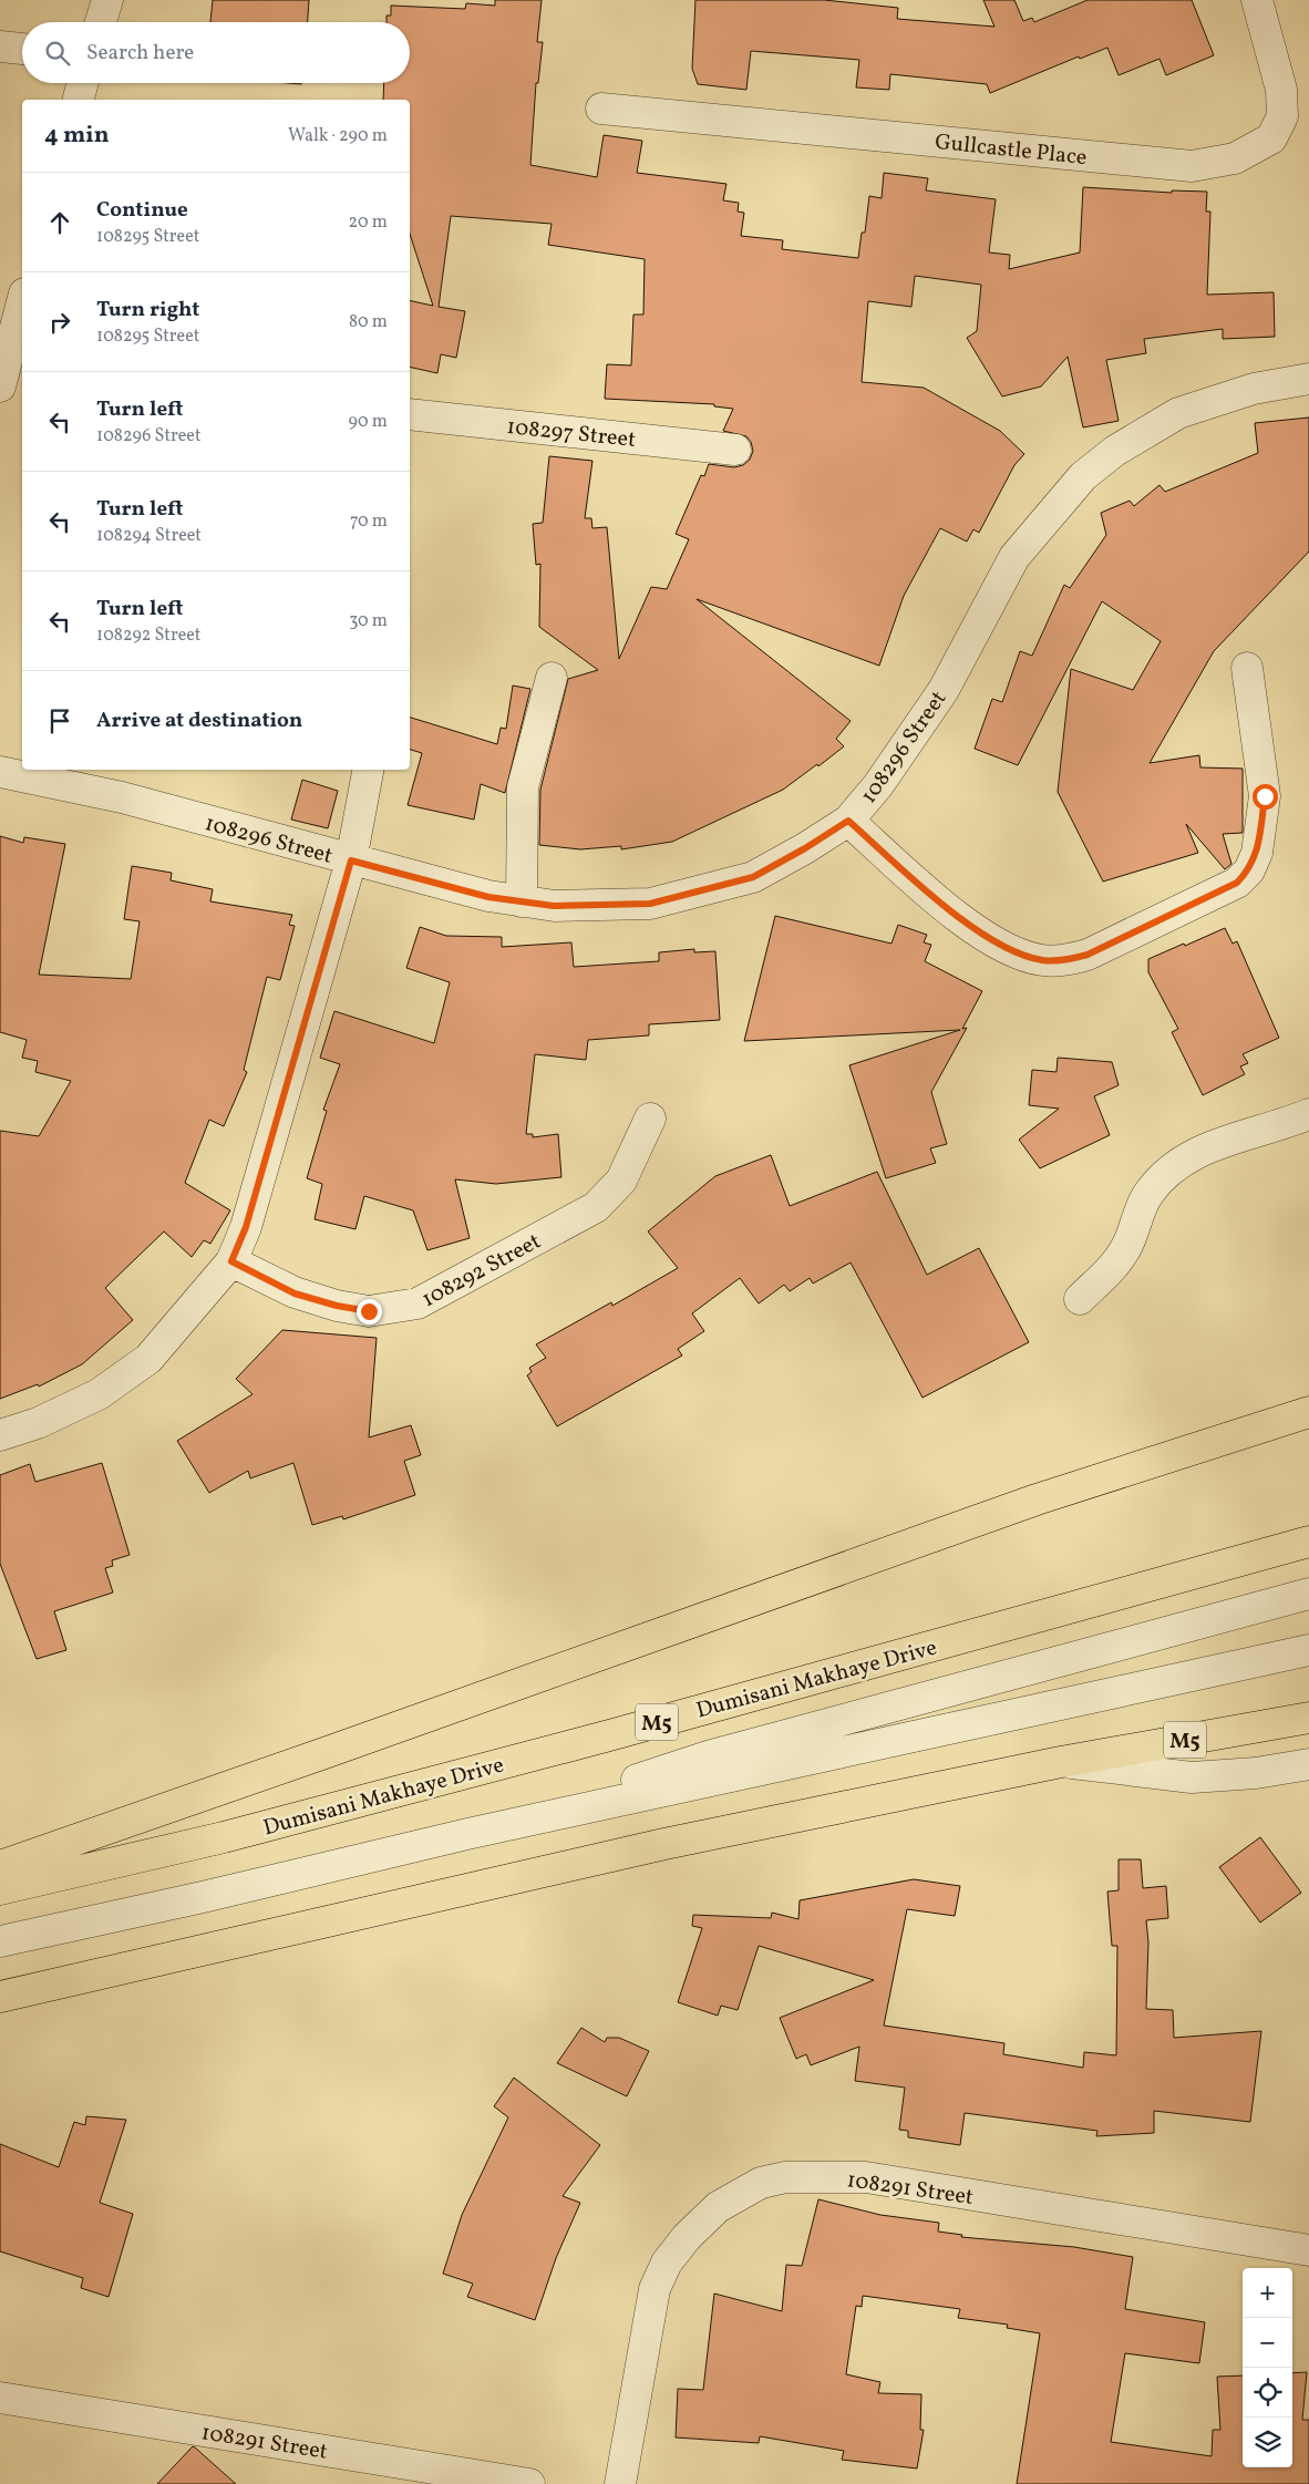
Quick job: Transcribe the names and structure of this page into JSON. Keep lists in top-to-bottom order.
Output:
{
  "streets": {
    "main road": ["Dumisani Makhaye Drive", "M5"],
    "street": [
      "Gullcastle Place",
      "108297 Street",
      "108296 Street",
      "108292 Street",
      "108291 Street"
    ]
  },
  "page": {
    "search": "Search here",
    "heading": ["4 min", "Walk · 290 m"],
    "list": [
      ["Continue", "108295 Street", "20 m"],
      ["Turn right", "108295 Street", "80 m"],
      ["Turn left", "108296 Street", "90 m"],
      ["Turn left", "108294 Street", "70 m"],
      ["Turn left", "108292 Street", "30 m"],
      "Arrive at destination"
    ],
    "map_buttons": ["+", "−"]
  }
}
